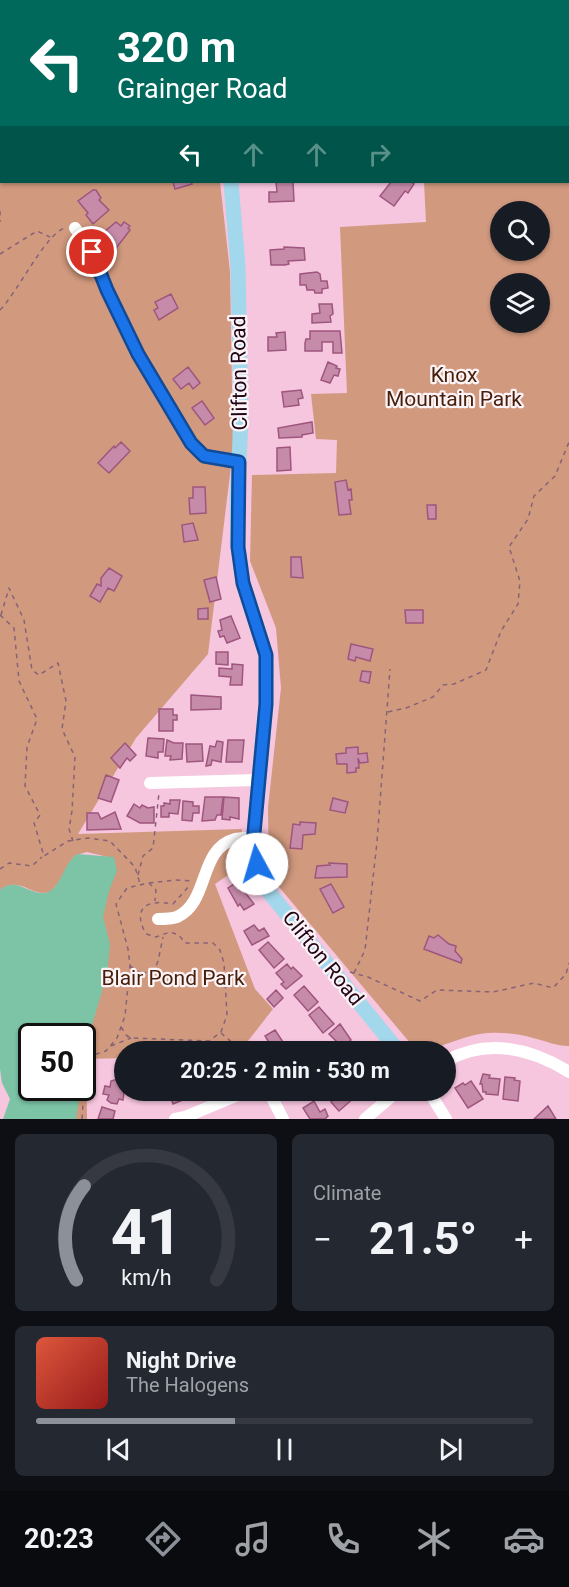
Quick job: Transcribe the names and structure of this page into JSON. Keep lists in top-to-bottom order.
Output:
{
  "streets": {
    "main road": ["Clifton Road"]
  },
  "parks": ["Knox Mountain Park", "Blair Pond Park"],
  "page": {
    "turn": ["320 m", "Grainger Road"],
    "limit": "50",
    "trip": "20:25 · 2 min · 530 m",
    "tile": "Climate",
    "heat": ["−", "21.5°", "+"],
    "song": ["Night Drive", "The Halogens"],
    "tabs": "20:23",
    "gauge": ["41", "km/h"]
  }
}
